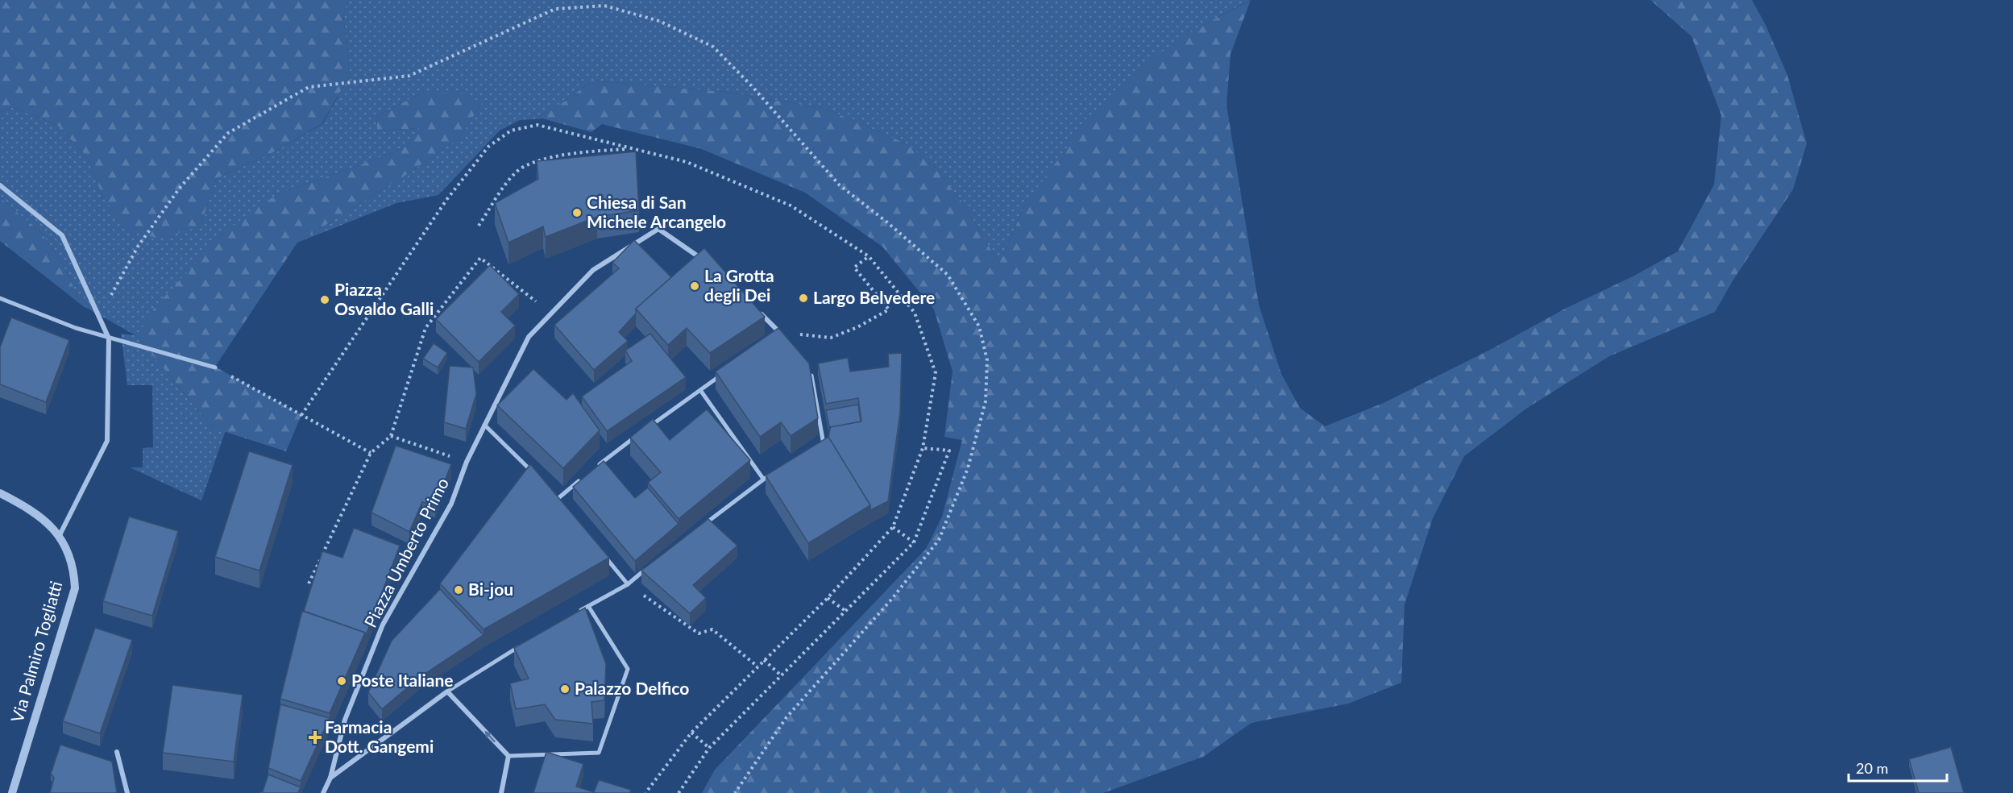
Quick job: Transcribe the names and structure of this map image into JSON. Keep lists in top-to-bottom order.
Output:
{
  "streets": {
    "street": ["Piazza Umberto Primo", "Via Palmiro Togliatti"]
  },
  "places": {
    "other": [
      "Chiesa di San Michele Arcangelo",
      "La Grotta degli Dei",
      "Largo Belvedere",
      "Piazza Osvaldo Galli",
      "Bi-jou",
      "Poste Italiane",
      "Palazzo Delfico"
    ],
    "health": ["Farmacia Dott. Gangemi"]
  },
  "scale_bar": "20 m"
}
